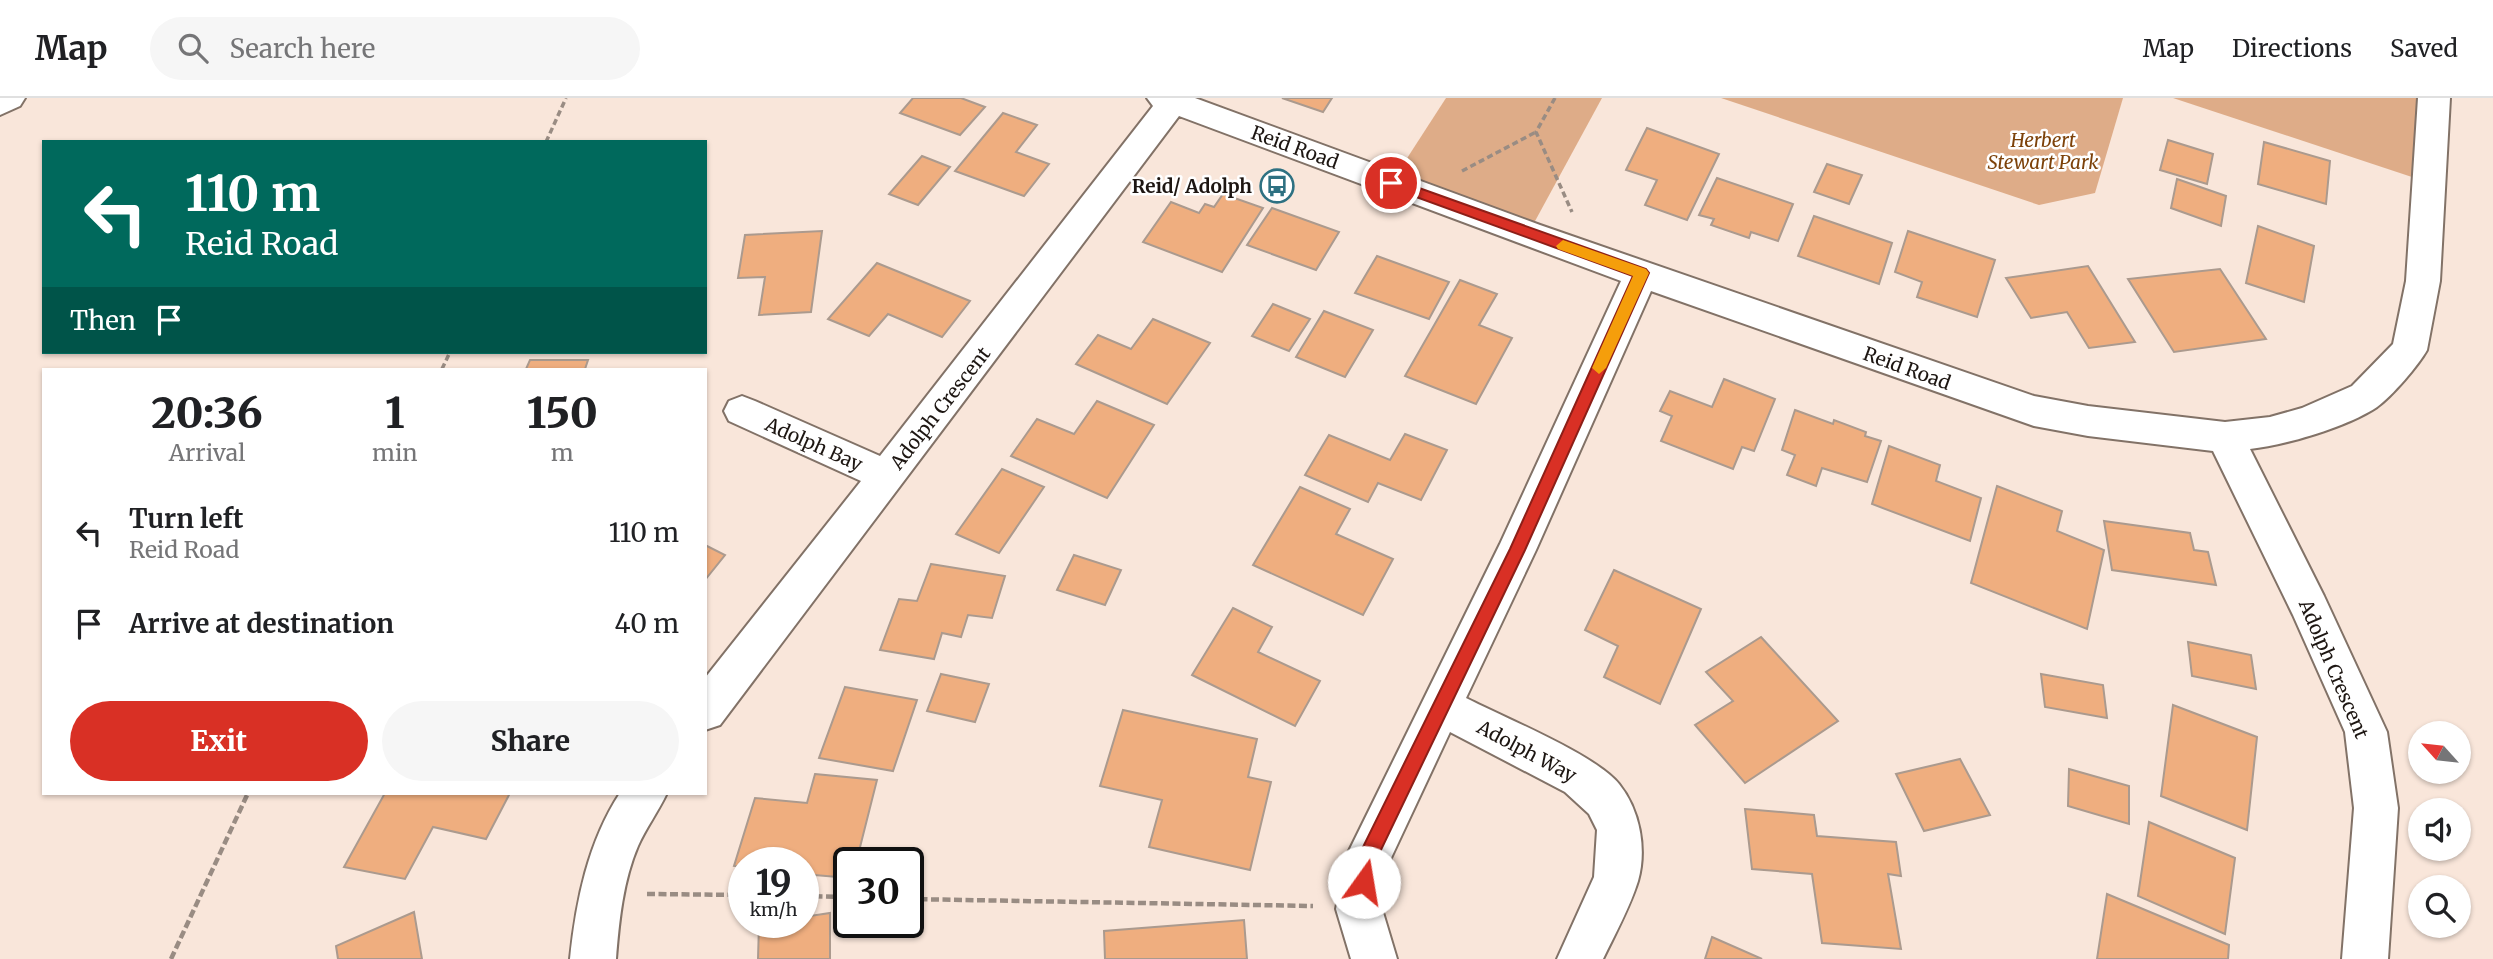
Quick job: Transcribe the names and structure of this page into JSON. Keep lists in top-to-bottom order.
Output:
{
  "streets": {
    "street": [
      "Reid Road",
      "Adolph Crescent",
      "Adolph Bay",
      "Adolph Way"
    ]
  },
  "crossings": [
    ["Reid Road", "Adolph Crescent"],
    ["Adolph Crescent", "Adolph Bay"]
  ],
  "parks": ["Herbert Stewart Park"],
  "places": {
    "bus stop": ["Reid/ Adolph"]
  },
  "north": "top left",
  "page": {
    "header": "Map",
    "search": "Search here",
    "nav": ["Map", "Directions", "Saved"],
    "turn": ["110 m", "Reid Road"],
    "then": "Then",
    "eta": [
      "20:36",
      "Arrival",
      "1",
      "min",
      "150",
      "m"
    ],
    "list": [
      {
        "name": "Turn left",
        "note": "Reid Road",
        "value": "110 m"
      },
      {
        "name": "Arrive at destination",
        "value": "40 m"
      }
    ],
    "buttons": ["Exit", "Share"],
    "speed": "19 km/h",
    "limit": "30"
  }
}
